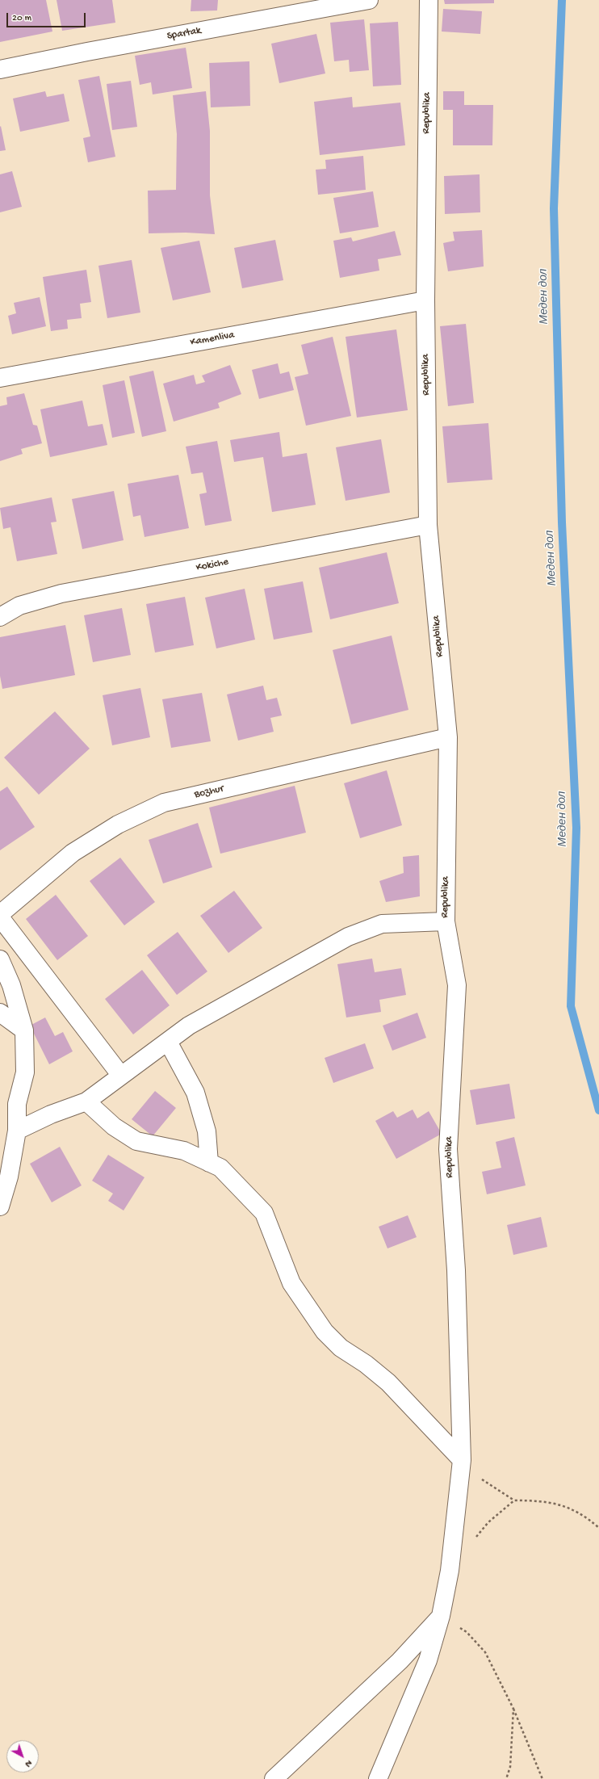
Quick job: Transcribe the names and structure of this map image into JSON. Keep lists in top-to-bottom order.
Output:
{
  "streets": {
    "street": [
      "Spartak",
      "Republika",
      "Kamenliva",
      "Kokiche",
      "Bozhur"
    ]
  },
  "crossings": [
    ["Republika", "Kamenliva"],
    ["Republika", "Kokiche"],
    ["Republika", "Bozhur"]
  ],
  "water": ["Меден дол"],
  "scale_bar": "20 m",
  "north": "bottom right"
}
